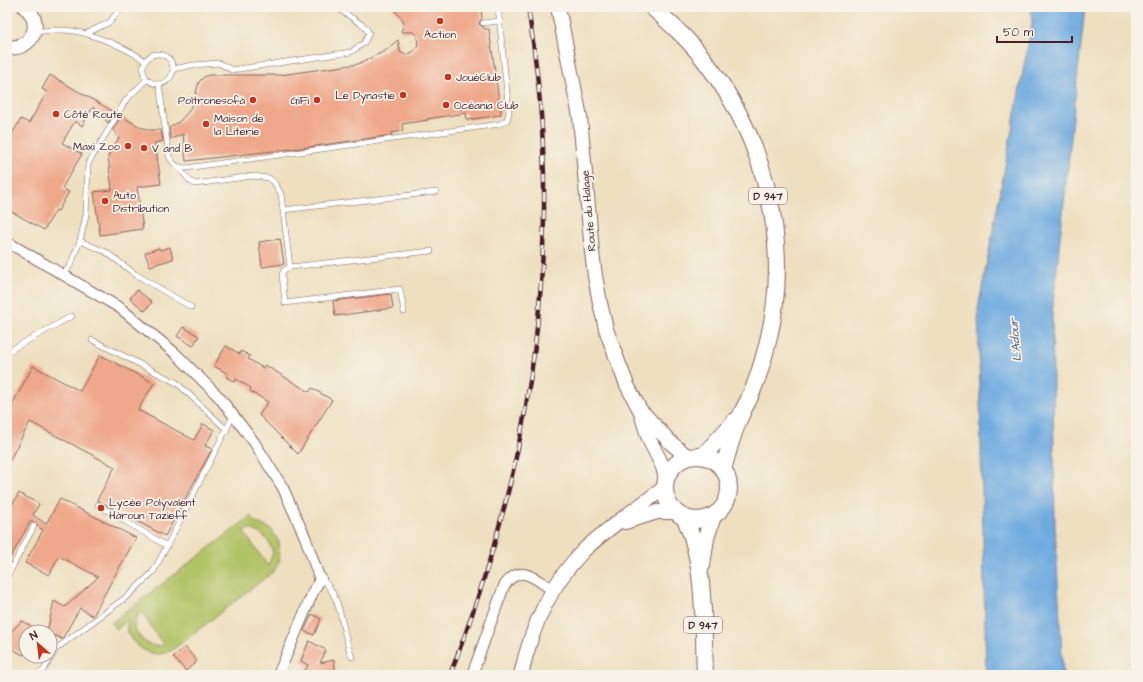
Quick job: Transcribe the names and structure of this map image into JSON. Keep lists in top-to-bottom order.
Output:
{
  "streets": {
    "main road": ["D 947", "Route du Halage"]
  },
  "crossings": [
    ["D 947", "Route du Halage"]
  ],
  "water": ["L'Adour"],
  "places": [
    "Action",
    "JouéClub",
    "Le Dynastie",
    "Poltronesofà",
    "GiFi",
    "Océania Club",
    "Côté Route",
    "Maison de la Literie",
    "Maxi Zoo",
    "V and B",
    "Auto Distribution",
    "Lycée Polyvalent Hàroun Tazieff"
  ],
  "scale_bar": "50 m",
  "north": "top left"
}
